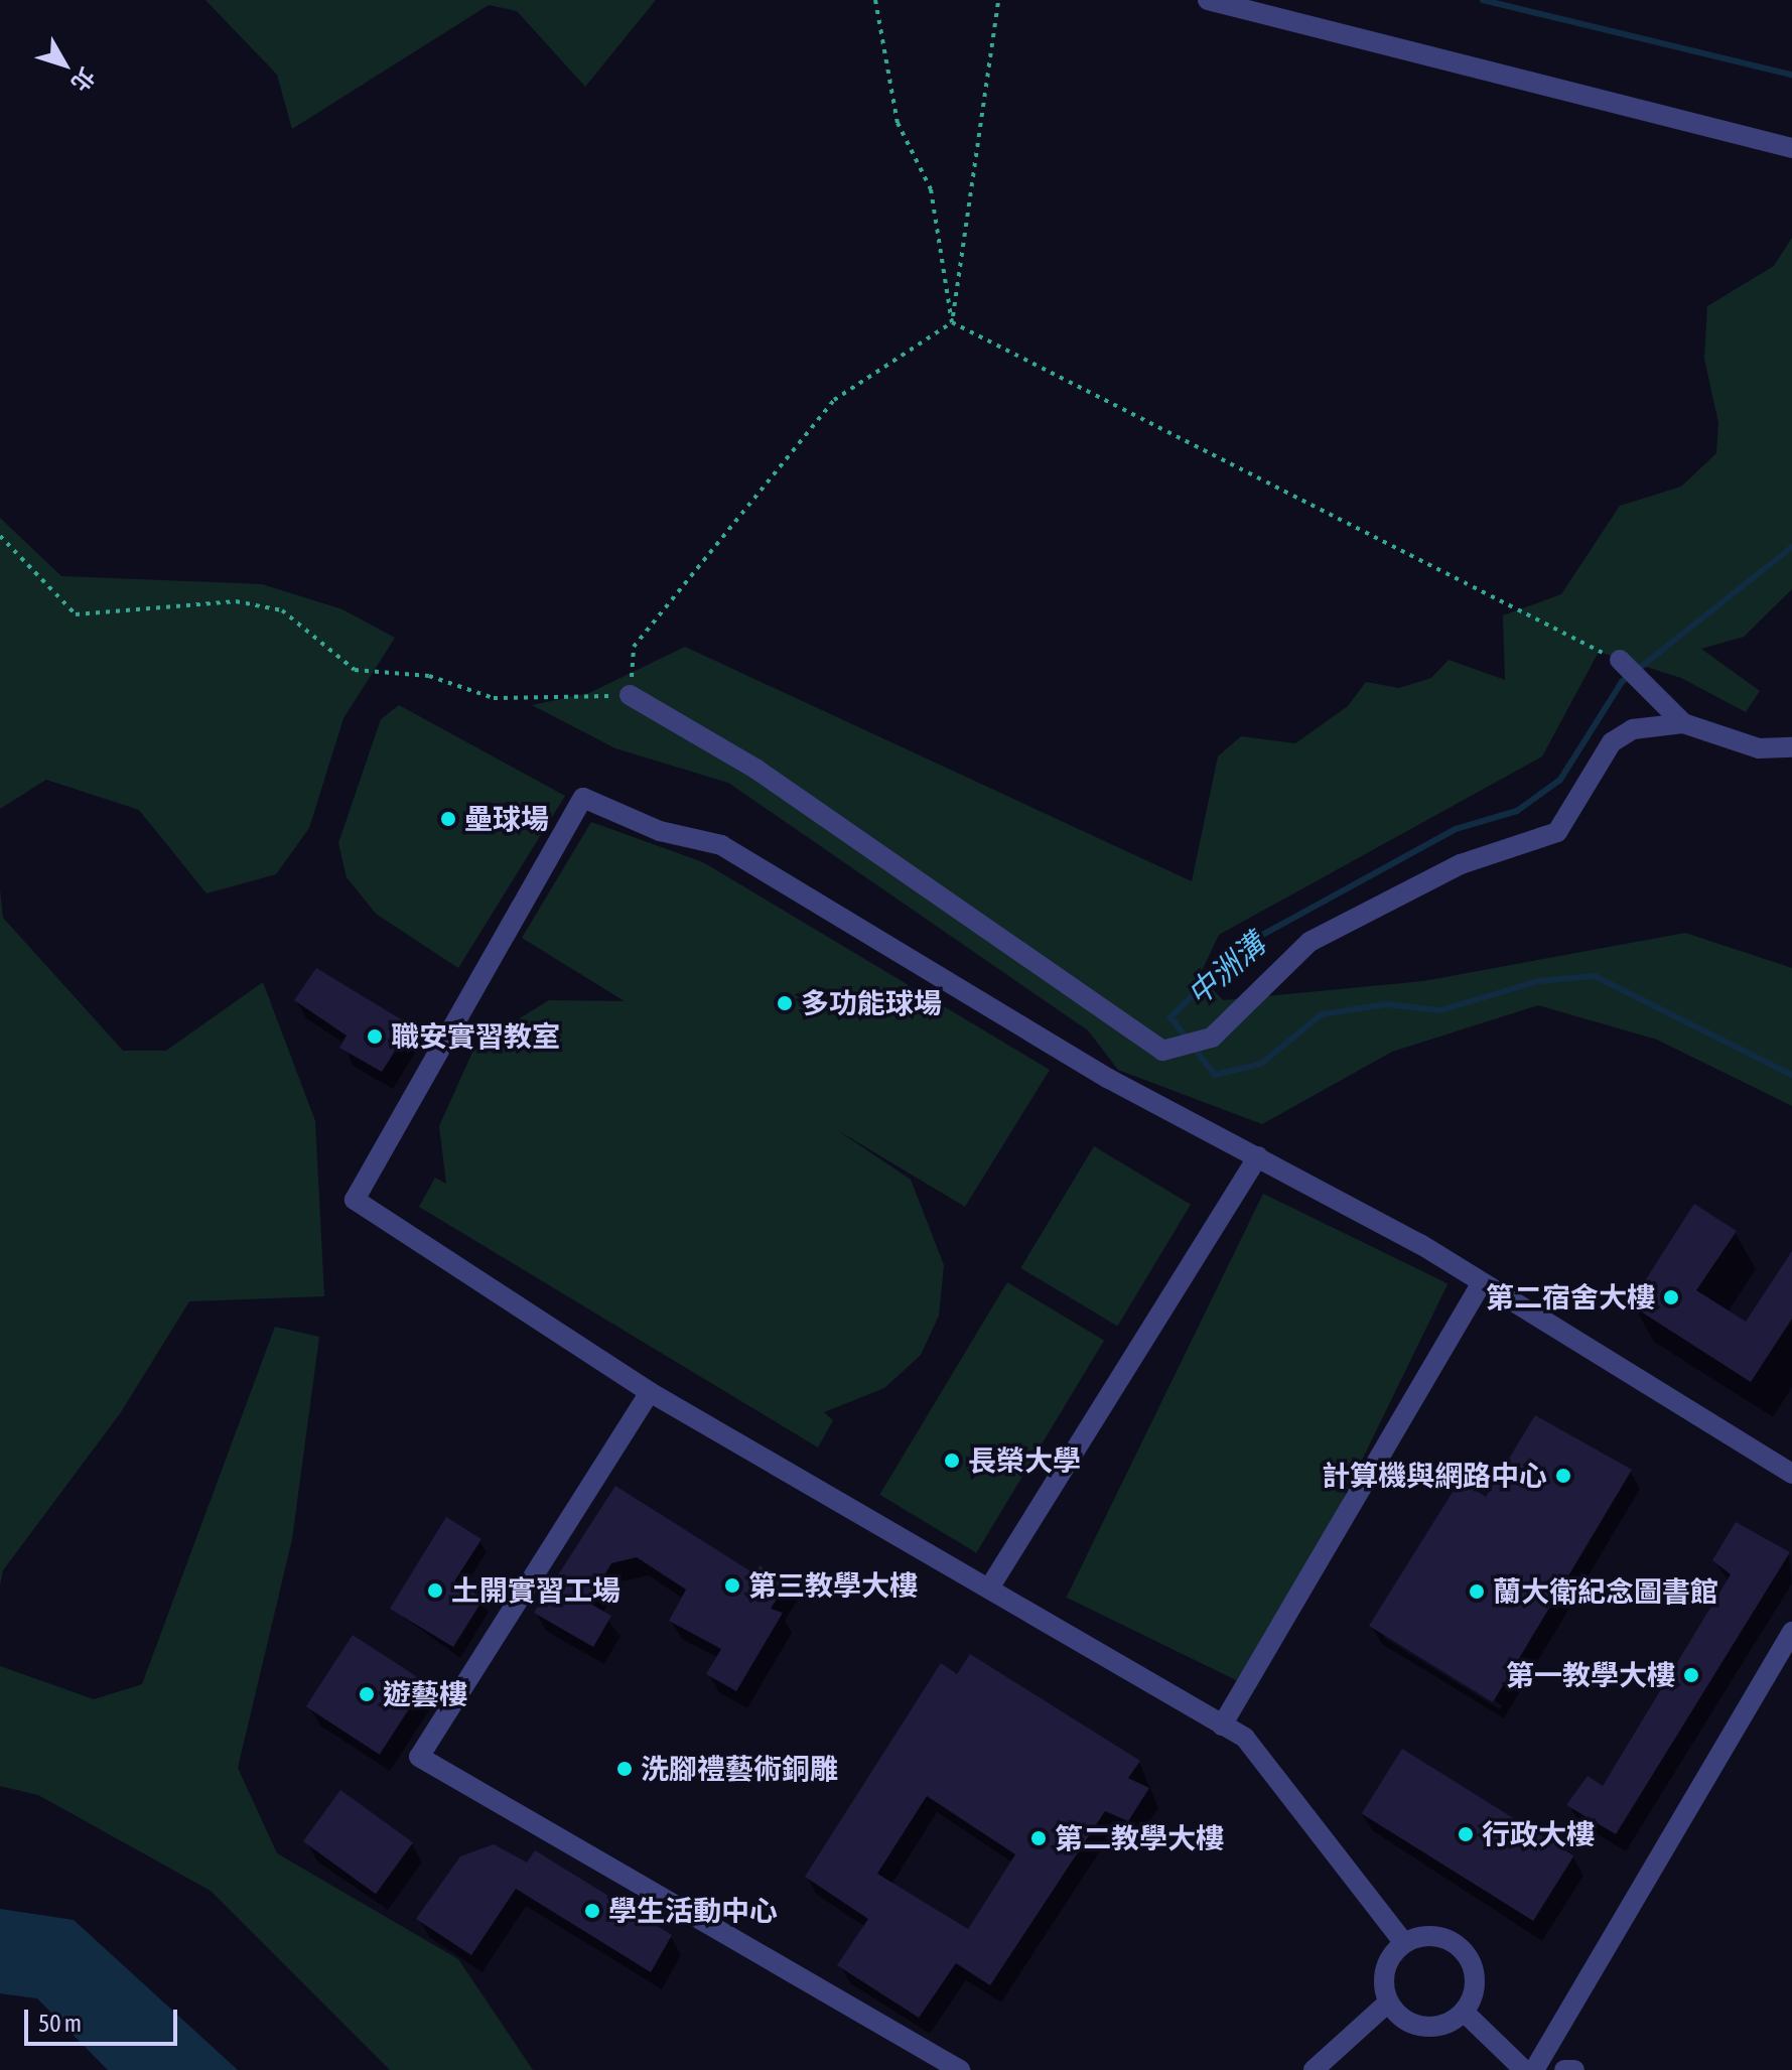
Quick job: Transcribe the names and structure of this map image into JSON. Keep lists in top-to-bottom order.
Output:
{
  "water": ["中洲溝"],
  "places": [
    "壘球場",
    "多功能球場",
    "職安實習教室",
    "第二宿舍大樓",
    "長榮大學",
    "計算機與網路中心",
    "第三教學大樓",
    "土開實習工場",
    "蘭大衛紀念圖書館",
    "第一教學大樓",
    "遊藝樓",
    "洗腳禮藝術銅雕",
    "行政大樓",
    "第二教學大樓",
    "學生活動中心"
  ],
  "scale_bar": "50 m",
  "north": "bottom right"
}
